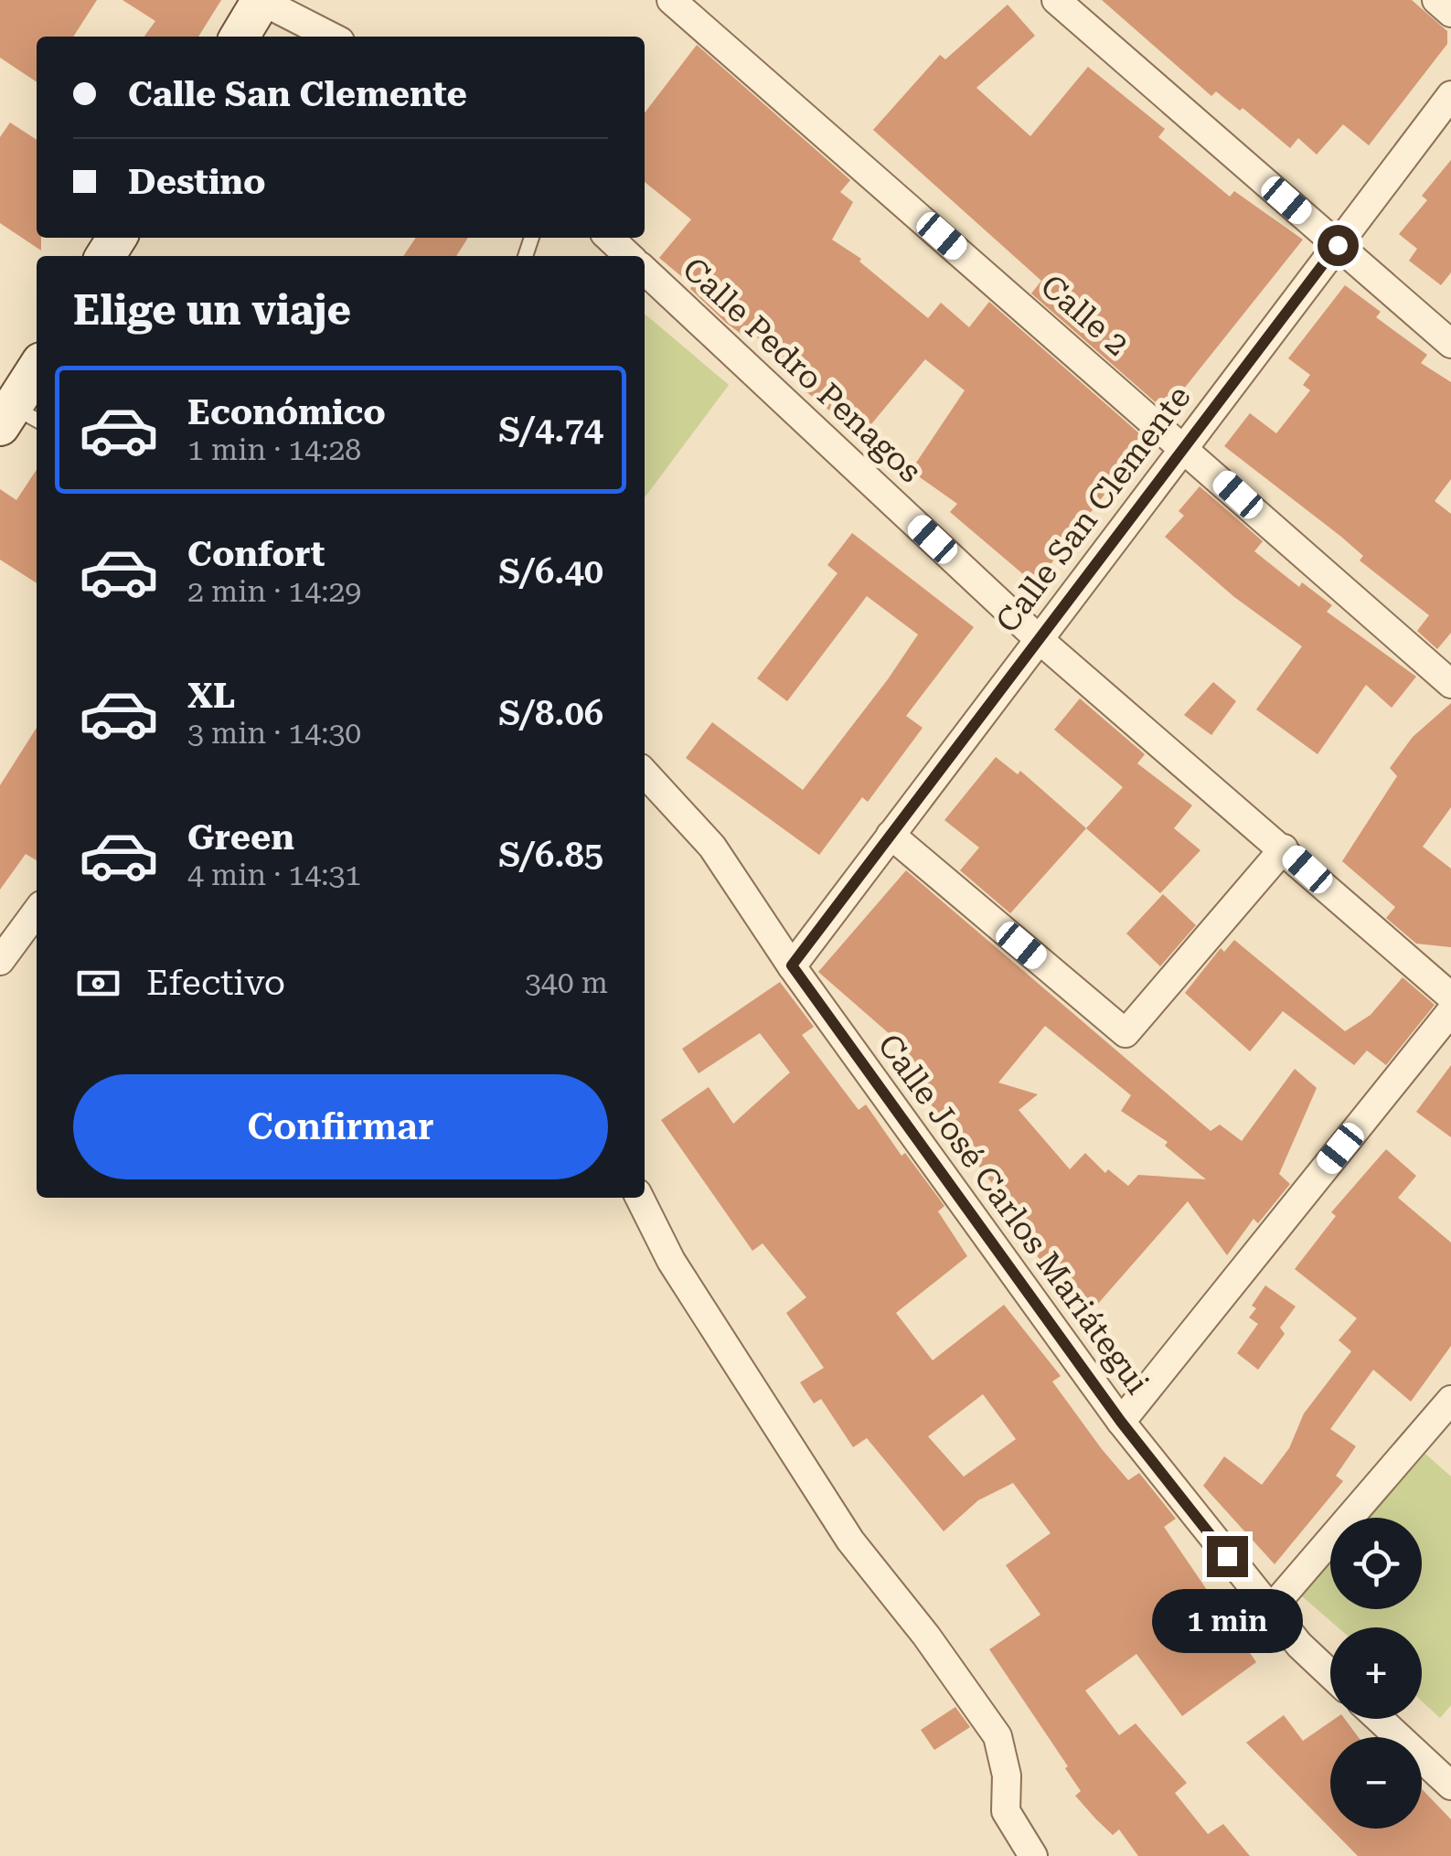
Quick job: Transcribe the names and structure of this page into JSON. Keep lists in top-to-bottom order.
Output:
{
  "streets": {
    "street": [
      "Calle 2",
      "Calle Pedro Penagos",
      "Calle San Clemente",
      "Calle José Carlos Mariátegui"
    ]
  },
  "crossings": [
    ["Calle 2", "Calle San Clemente"],
    ["Calle Pedro Penagos", "Calle San Clemente"],
    ["Calle San Clemente", "Calle José Carlos Mariátegui"]
  ],
  "page": {
    "banner": ["Calle San Clemente", "Destino"],
    "heading": "Elige un viaje",
    "list": [
      {
        "name": "Económico",
        "note": "1 min · 14:28",
        "value": "S/4.74"
      },
      {
        "name": "Confort",
        "note": "2 min · 14:29",
        "value": "S/6.40"
      },
      {
        "name": "XL",
        "note": "3 min · 14:30",
        "value": "S/8.06"
      },
      {
        "name": "Green",
        "note": "4 min · 14:31",
        "value": "S/6.85"
      }
    ],
    "pay": ["Efectivo", "340 m"],
    "buttons": "Confirmar",
    "map_buttons": ["+", "−"],
    "bubble": "1 min"
  }
}
